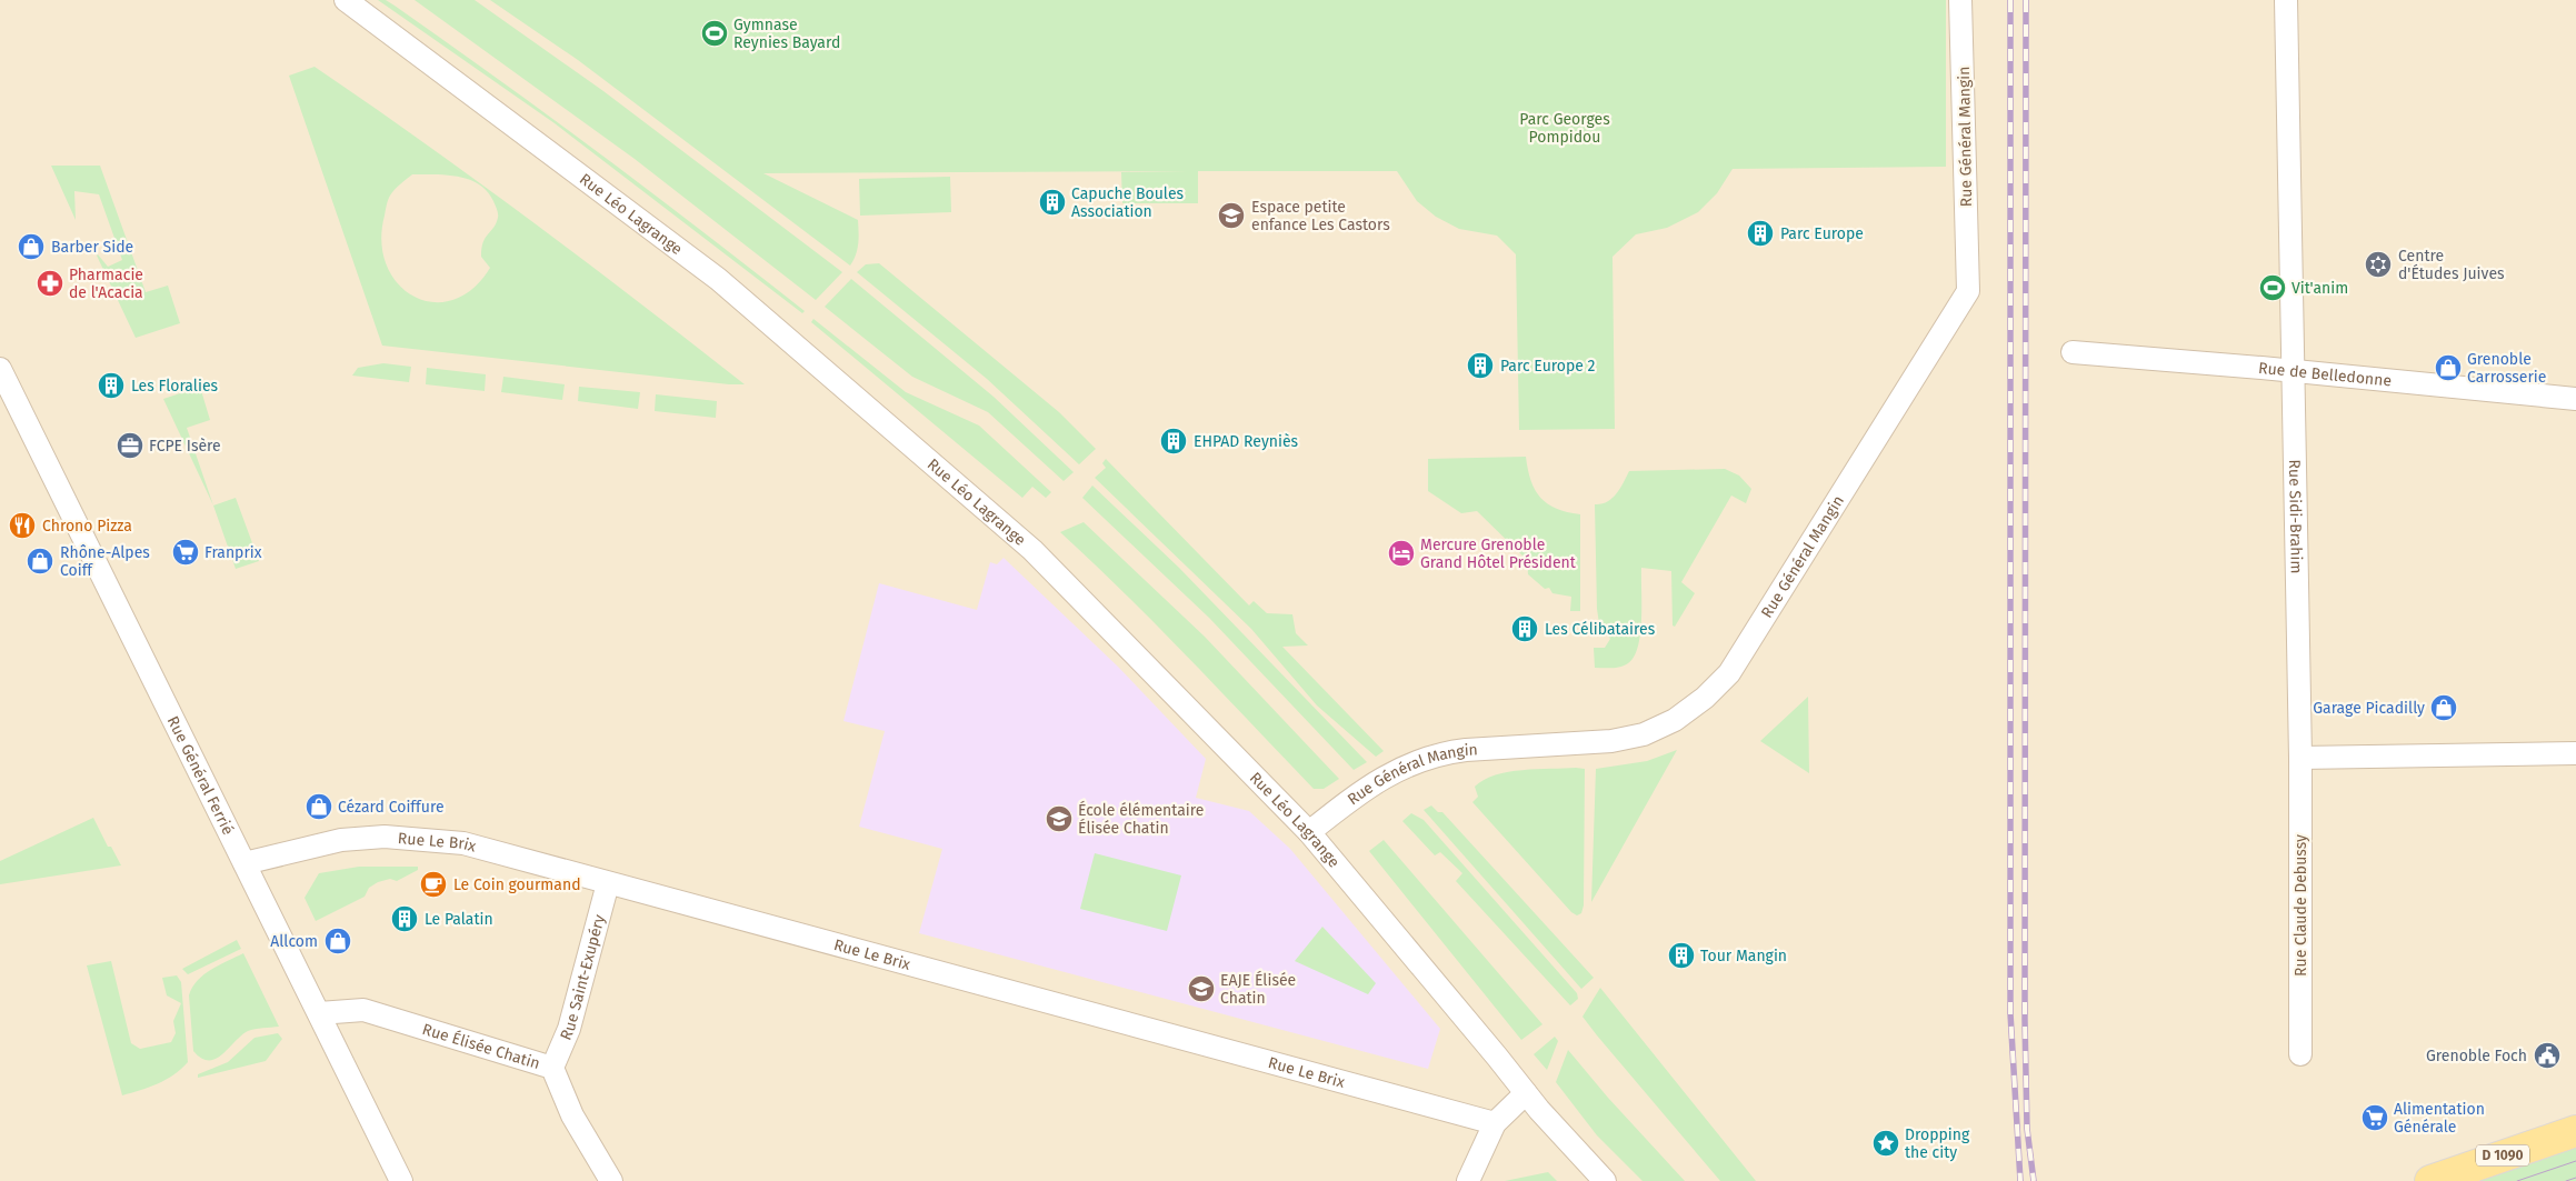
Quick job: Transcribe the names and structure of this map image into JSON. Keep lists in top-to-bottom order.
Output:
{
  "streets": {
    "main road": ["D 1090"],
    "street": [
      "Rue Général Mangin",
      "Rue Léo Lagrange",
      "Rue de Belledonne",
      "Rue Sidi-Brahim",
      "Rue Général Ferrié",
      "Rue Le Brix",
      "Rue Claude Debussy",
      "Rue Saint-Exupéry",
      "Rue Élisée Chatin"
    ]
  },
  "crossings": [
    ["Rue Général Mangin", "Rue Léo Lagrange"],
    ["Rue de Belledonne", "Rue Sidi-Brahim"],
    ["Rue Sidi-Brahim", "Rue Claude Debussy"],
    ["Rue Général Ferrié", "Rue Le Brix"],
    ["Rue Général Ferrié", "Rue Élisée Chatin"],
    ["Rue Le Brix", "Rue Saint-Exupéry"],
    ["Rue Saint-Exupéry", "Rue Élisée Chatin"]
  ],
  "parks": ["Parc Georges Pompidou"],
  "places": {
    "sports": ["Gymnase Reynies Bayard", "Vit'anim"],
    "building": [
      "Capuche Boules Association",
      "Parc Europe",
      "Parc Europe 2",
      "Les Floralies",
      "EHPAD Reyniès",
      "Les Célibataires",
      "Le Palatin",
      "Tour Mangin"
    ],
    "school or university": ["Espace petite enfance Les Castors", "École élémentaire Élisée Chatin", "EAJE Élisée Chatin"],
    "shop": [
      "Barber Side",
      "Grenoble Carrosserie",
      "Rhône-Alpes Coiff",
      "Garage Picadilly",
      "Cézard Coiffure",
      "Allcom"
    ],
    "synagogue": ["Centre d'Études Juives"],
    "pharmacy": ["Pharmacie de l'Acacia"],
    "office": ["FCPE Isère"],
    "restaurant": ["Chrono Pizza"],
    "supermarket": ["Franprix", "Alimentation Générale"],
    "hotel": ["Mercure Grenoble Grand Hôtel Président"],
    "cafe": ["Le Coin gourmand"],
    "public building": ["Grenoble Foch"],
    "place": ["Dropping the city"]
  }
}
